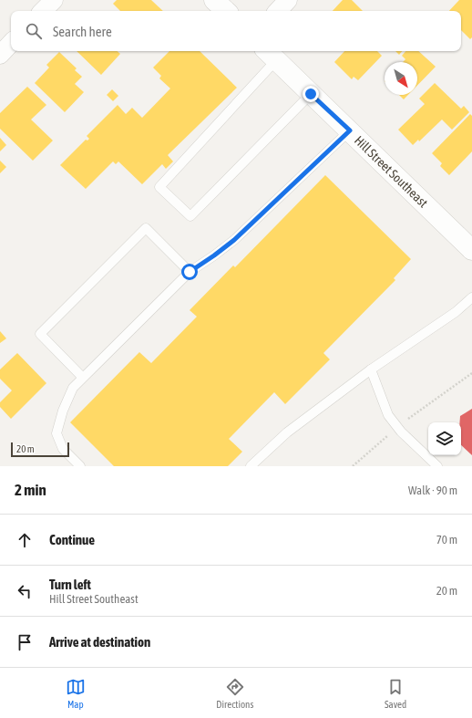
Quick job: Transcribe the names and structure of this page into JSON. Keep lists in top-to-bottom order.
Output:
{
  "streets": {
    "street": ["Hill Street Southeast"]
  },
  "scale_bar": "20 m",
  "north": "bottom right",
  "page": {
    "search": "Search here",
    "scale": "20 m",
    "heading": ["2 min", "Walk · 90 m"],
    "list": [
      ["Continue", "70 m"],
      ["Turn left", "Hill Street Southeast", "20 m"],
      "Arrive at destination"
    ],
    "nav": ["Map", "Directions", "Saved"]
  }
}
